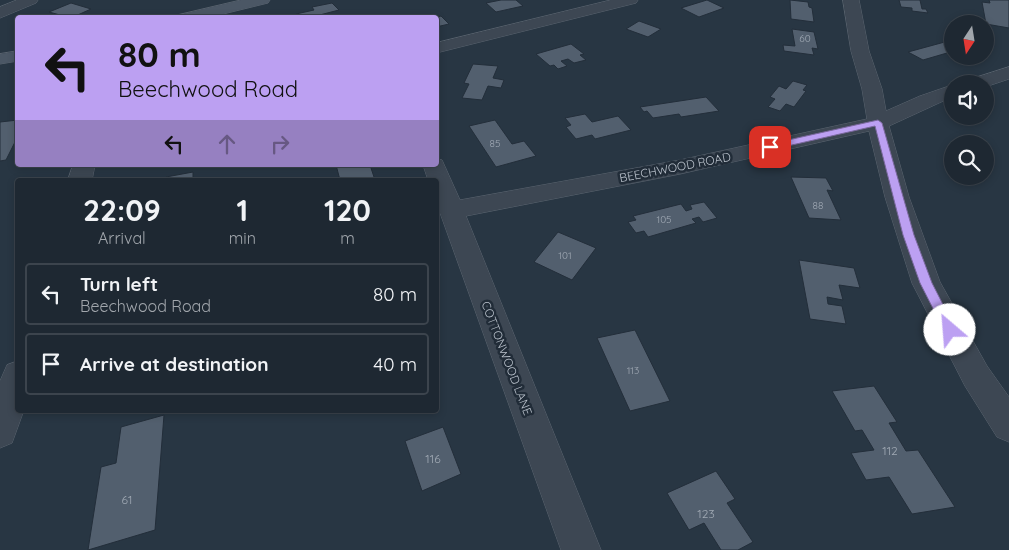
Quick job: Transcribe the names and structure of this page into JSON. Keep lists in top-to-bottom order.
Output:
{
  "streets": {
    "street": ["BEECHWOOD ROAD", "COTTONWOOD LANE"]
  },
  "crossings": [
    ["BEECHWOOD ROAD", "COTTONWOOD LANE"]
  ],
  "house_numbers": [
    "60",
    "85",
    "88",
    "105",
    "101",
    "113",
    "112",
    "116",
    "61",
    "123"
  ],
  "north": "bottom",
  "page": {
    "turn": ["80 m", "Beechwood Road"],
    "eta": [
      "22:09",
      "Arrival",
      "1",
      "min",
      "120",
      "m"
    ],
    "list": [
      {
        "name": "Turn left",
        "note": "Beechwood Road",
        "value": "80 m"
      },
      {
        "name": "Arrive at destination",
        "value": "40 m"
      }
    ]
  }
}
